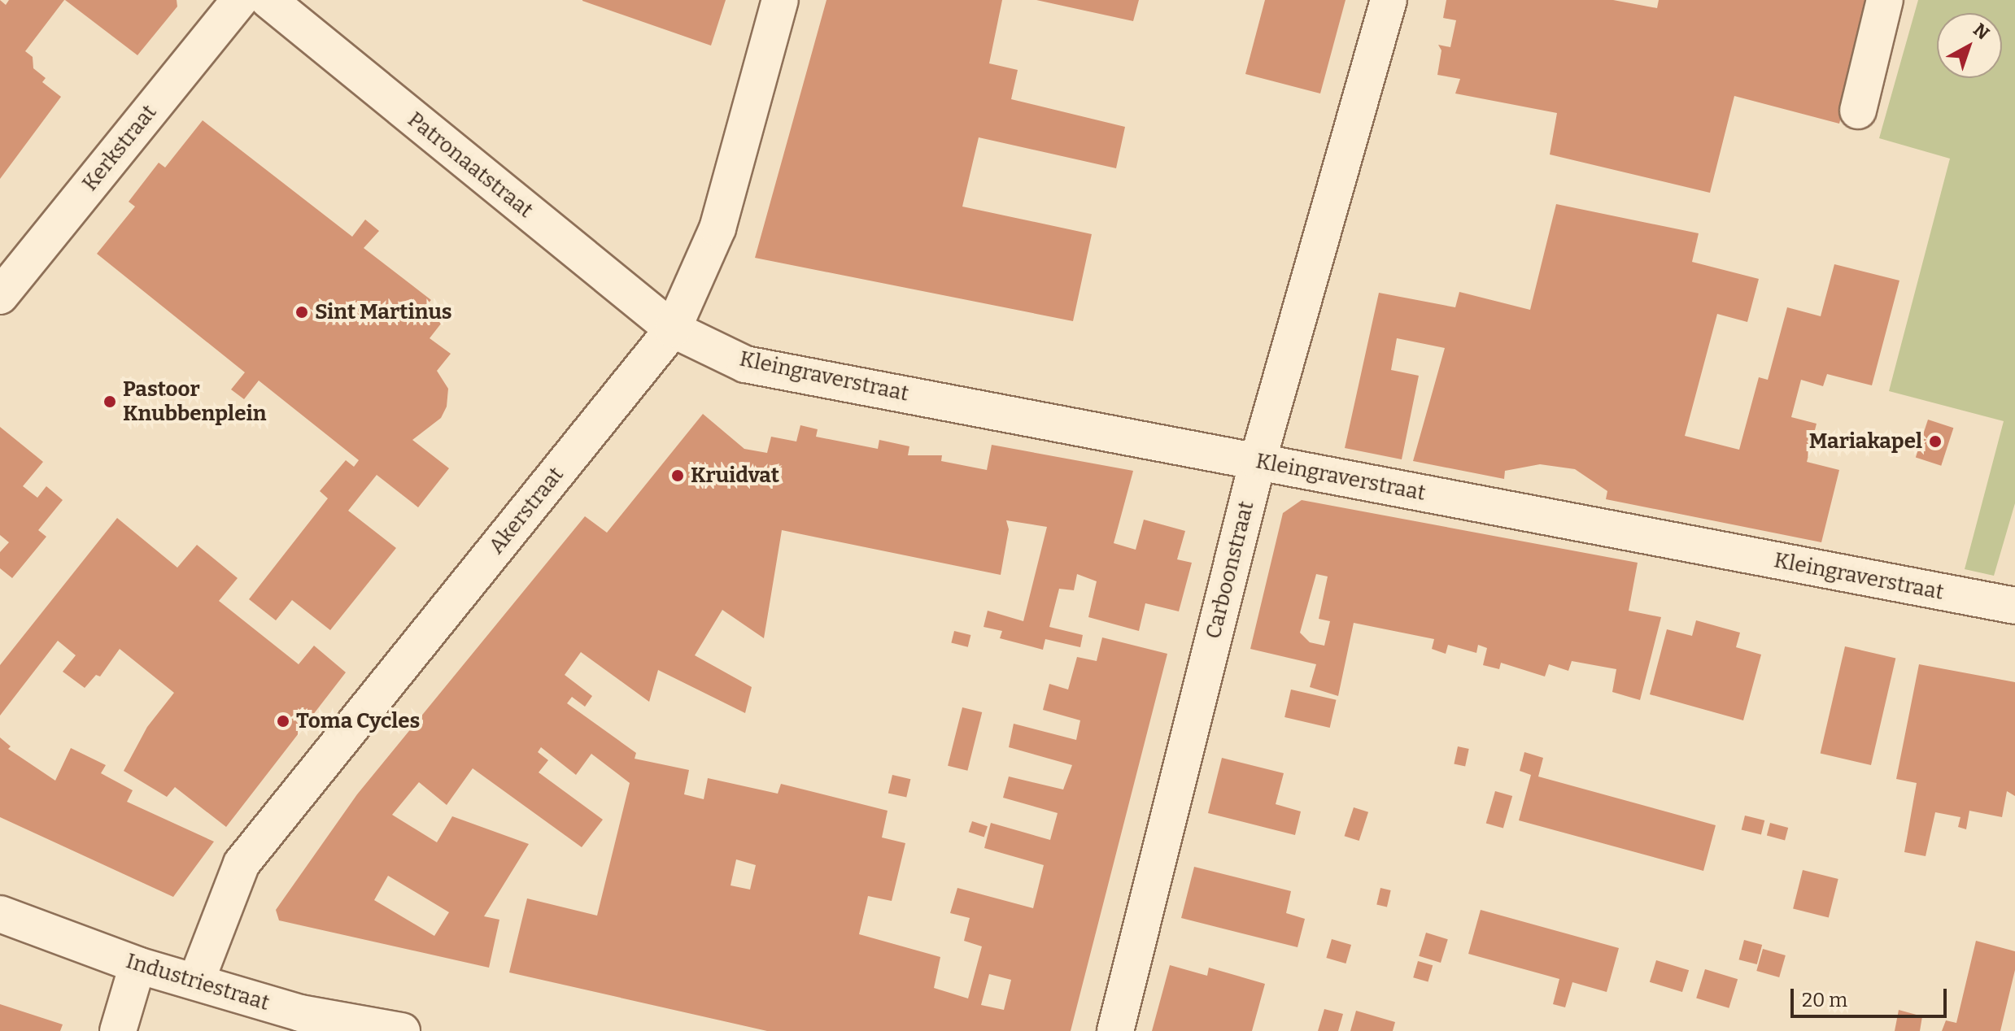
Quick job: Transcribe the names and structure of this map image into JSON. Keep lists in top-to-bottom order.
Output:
{
  "streets": {
    "street": [
      "Kerkstraat",
      "Patronaatstraat",
      "Kleingraverstraat",
      "Akerstraat",
      "Carboonstraat",
      "Industriestraat"
    ]
  },
  "crossings": [
    ["Patronaatstraat", "Kleingraverstraat"],
    ["Patronaatstraat", "Akerstraat"],
    ["Kleingraverstraat", "Akerstraat"],
    ["Kleingraverstraat", "Carboonstraat"],
    ["Akerstraat", "Industriestraat"]
  ],
  "places": [
    "Sint Martinus",
    "Pastoor Knubbenplein",
    "Mariakapel",
    "Kruidvat",
    "Toma Cycles"
  ],
  "scale_bar": "20 m",
  "north": "top right"
}
